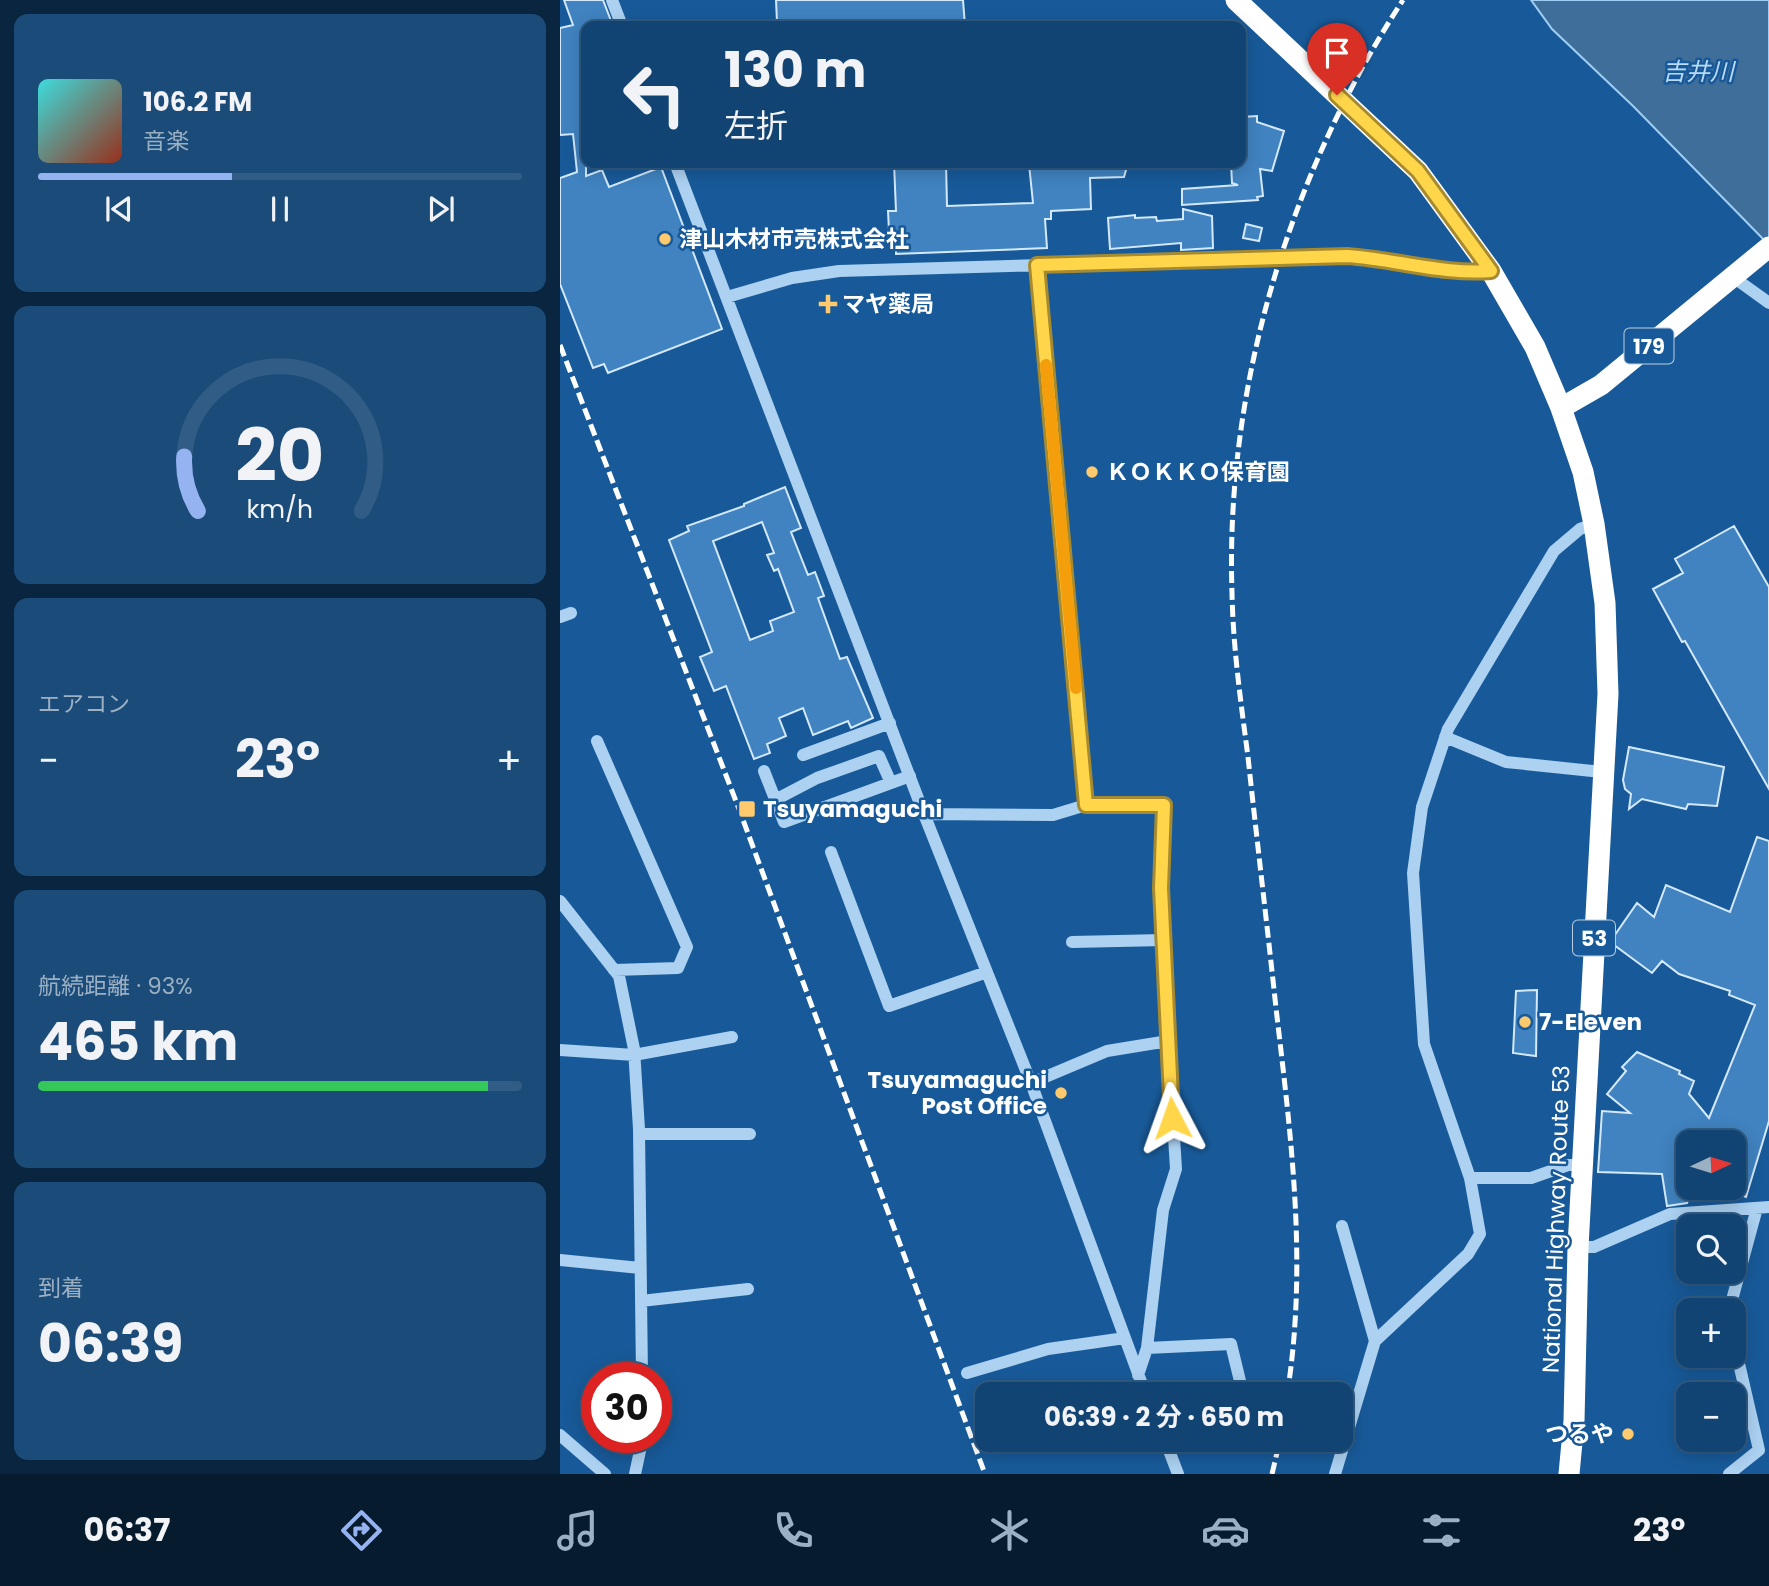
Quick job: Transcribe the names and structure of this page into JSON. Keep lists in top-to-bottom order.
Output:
{
  "streets": {
    "highway": ["179", "53", "National Highway Route 53"]
  },
  "crossings": [
    ["179", "National Highway Route 53"]
  ],
  "water": ["吉井川"],
  "places": {
    "other": [
      "津山木材市売株式会社",
      "ＫＯＫＫＯ保育園",
      "7-Eleven",
      "Tsuyamaguchi Post Office",
      "つるや"
    ],
    "health": ["マヤ薬局"],
    "transit": ["Tsuyamaguchi"]
  },
  "north": "right",
  "page": {
    "turn": ["130 m", "左折"],
    "song": ["106.2 FM", "音楽"],
    "tile": [
      "エアコン",
      ["航続距離 · 93%", "465 km"],
      ["到着", "06:39"]
    ],
    "heat": ["−", "23°", "+"],
    "map_buttons": ["+", "−"],
    "limit": "30",
    "trip": "06:39 · 2 分 · 650 m",
    "tabs": ["06:37", "23°"],
    "gauge": ["20", "km/h"]
  }
}
